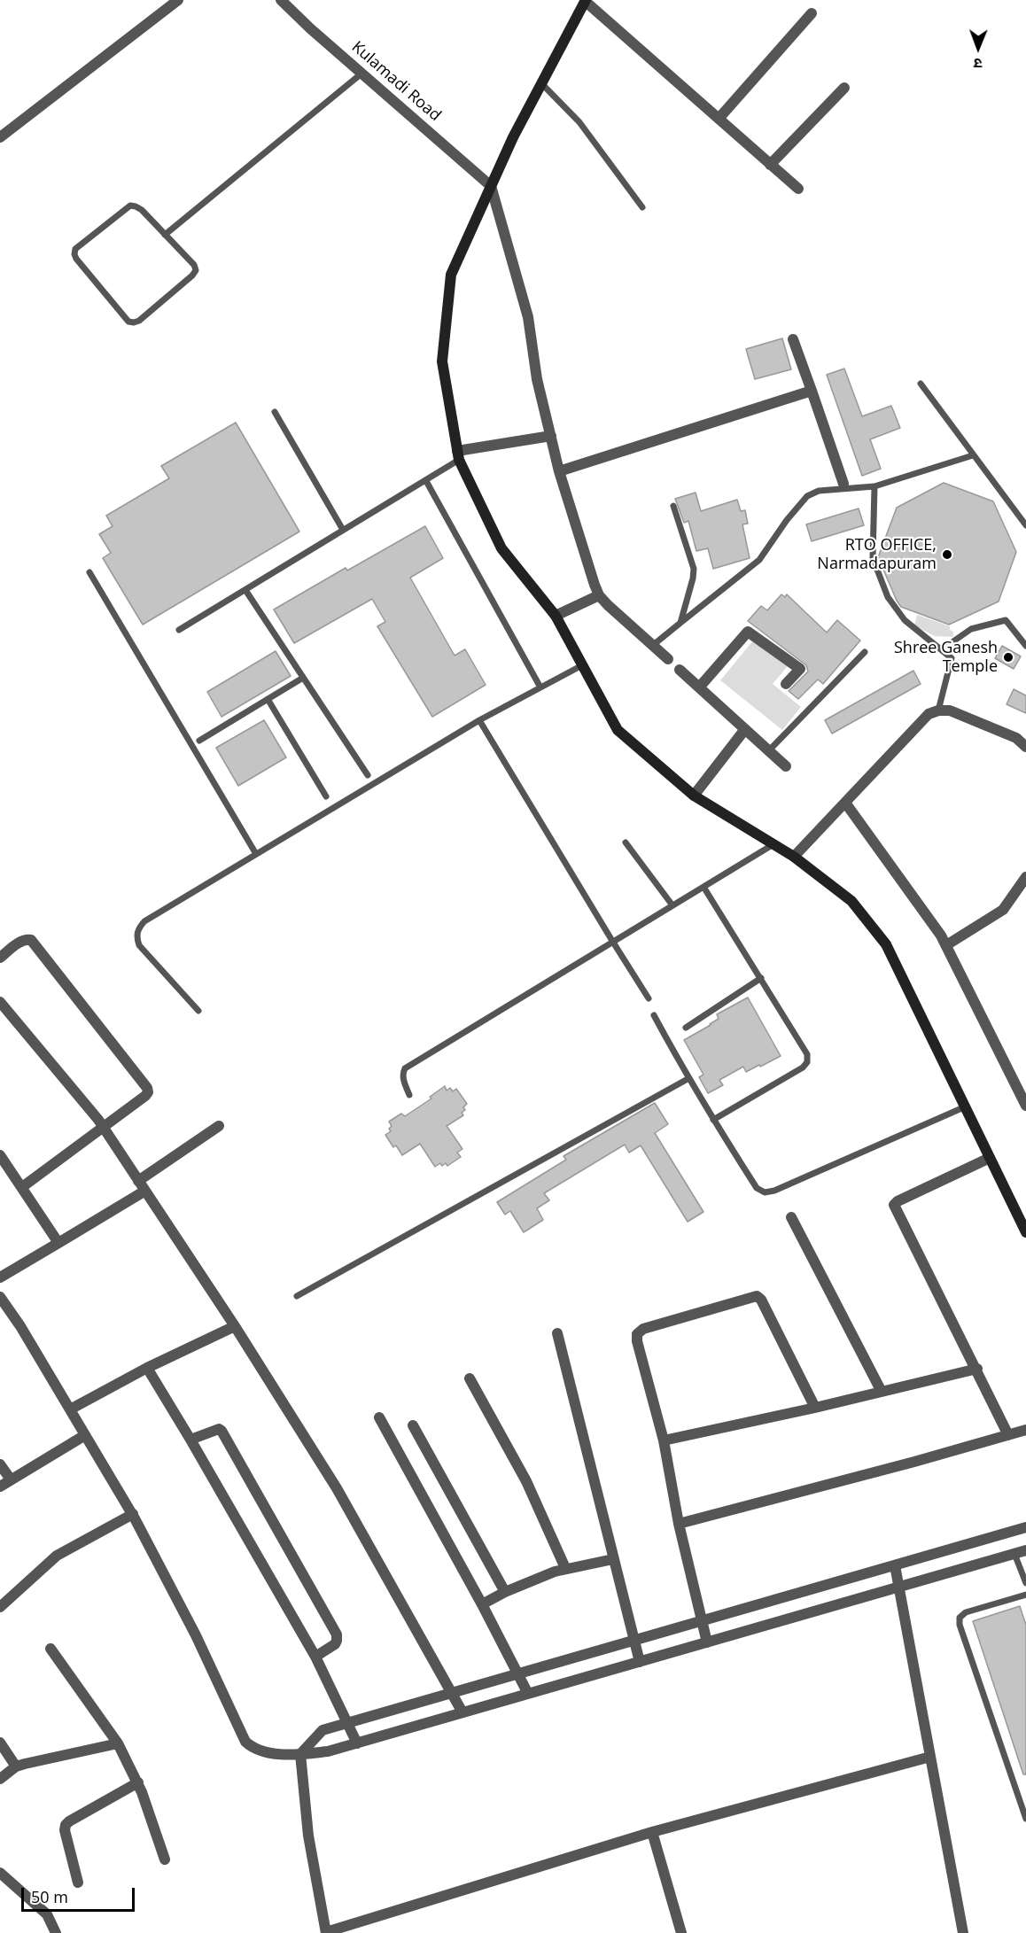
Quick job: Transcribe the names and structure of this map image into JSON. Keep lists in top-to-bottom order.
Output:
{
  "streets": {
    "street": ["Kulamadi Road"]
  },
  "places": ["RTO OFFICE, Narmadapuram", "Shree Ganesh Temple"],
  "scale_bar": "50 m",
  "north": "bottom"
}
